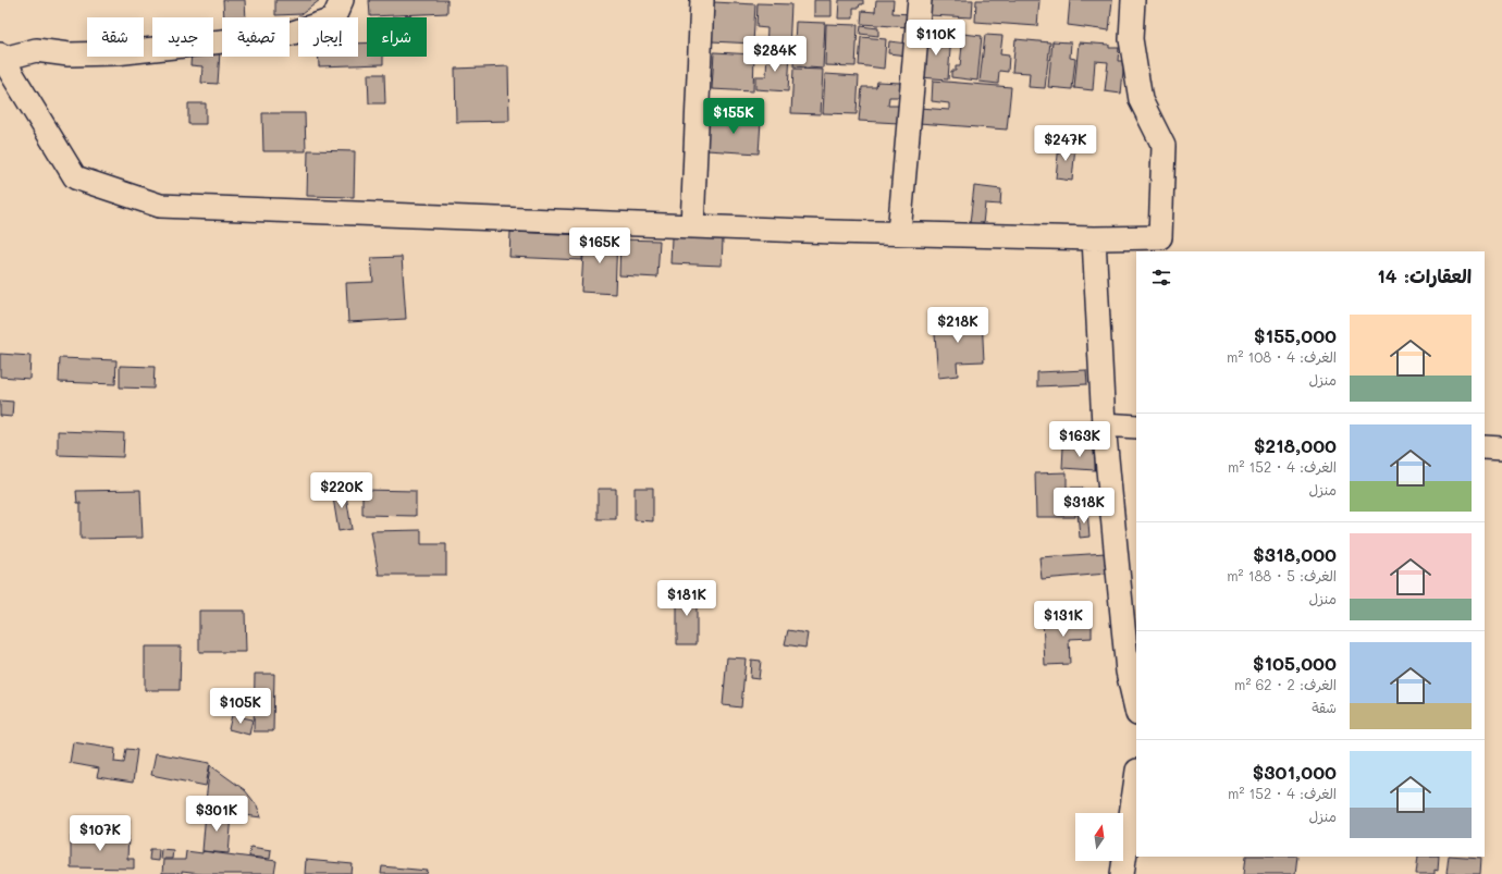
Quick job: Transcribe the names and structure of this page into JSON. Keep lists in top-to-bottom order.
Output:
{
  "north": "top",
  "page": {
    "chip": [
      "شراء",
      "إيجار",
      "تصفية",
      "جديد",
      "شقة"
    ],
    "price": [
      "$110K",
      "$284K",
      "$155K",
      "$247K",
      "$165K",
      "$218K",
      "$163K",
      "$220K",
      "$318K",
      "$181K",
      "$131K",
      "$105K",
      "$301K",
      "$107K"
    ],
    "heading": "العقارات: 14",
    "list": [
      {
        "name": "$155,000",
        "note": "الغرف: 4 · 108 m² · منزل"
      },
      {
        "name": "$218,000",
        "note": "الغرف: 4 · 152 m² · منزل"
      },
      {
        "name": "$318,000",
        "note": "الغرف: 5 · 188 m² · منزل"
      },
      {
        "name": "$105,000",
        "note": "الغرف: 2 · 62 m² · شقة"
      },
      {
        "name": "$301,000",
        "note": "الغرف: 4 · 152 m² · منزل"
      }
    ]
  }
}
